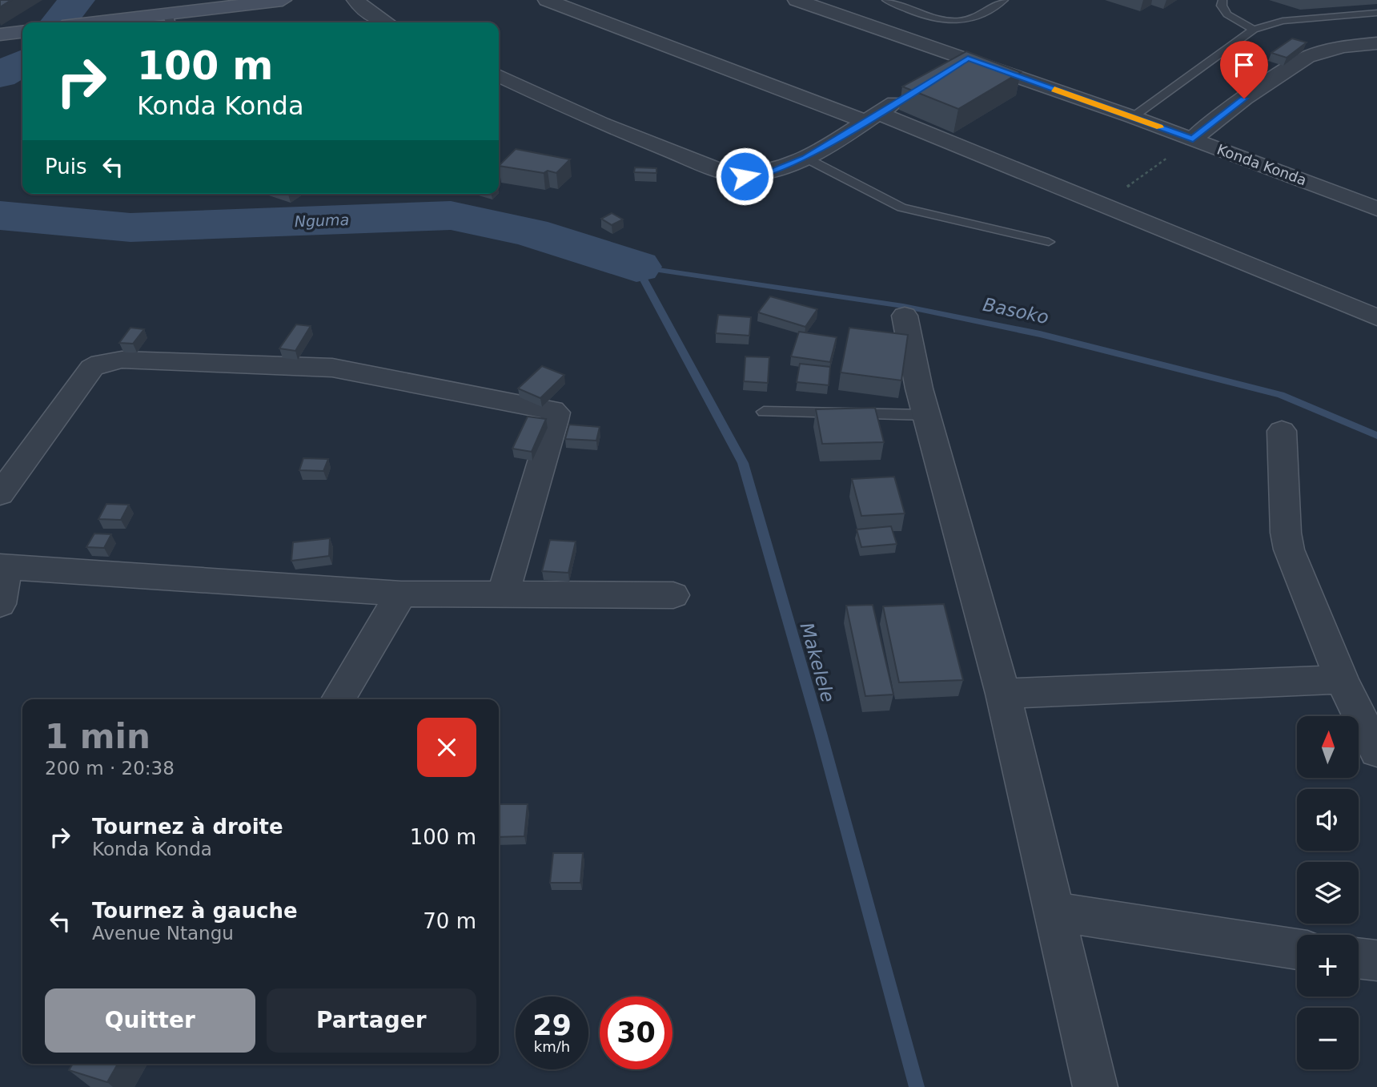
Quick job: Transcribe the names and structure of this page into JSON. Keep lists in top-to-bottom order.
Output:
{
  "streets": {
    "street": ["Konda Konda"]
  },
  "water": ["Nguma", "Basoko", "Makelele"],
  "north": "top",
  "page": {
    "turn": ["100 m", "Konda Konda"],
    "then": "Puis",
    "heading": ["1 min", "200 m · 20:38"],
    "map_buttons": ["+", "−"],
    "list": [
      {
        "name": "Tournez à droite",
        "note": "Konda Konda",
        "value": "100 m"
      },
      {
        "name": "Tournez à gauche",
        "note": "Avenue Ntangu",
        "value": "70 m"
      }
    ],
    "buttons": ["Quitter", "Partager"],
    "speed": "29 km/h",
    "limit": "30"
  }
}
